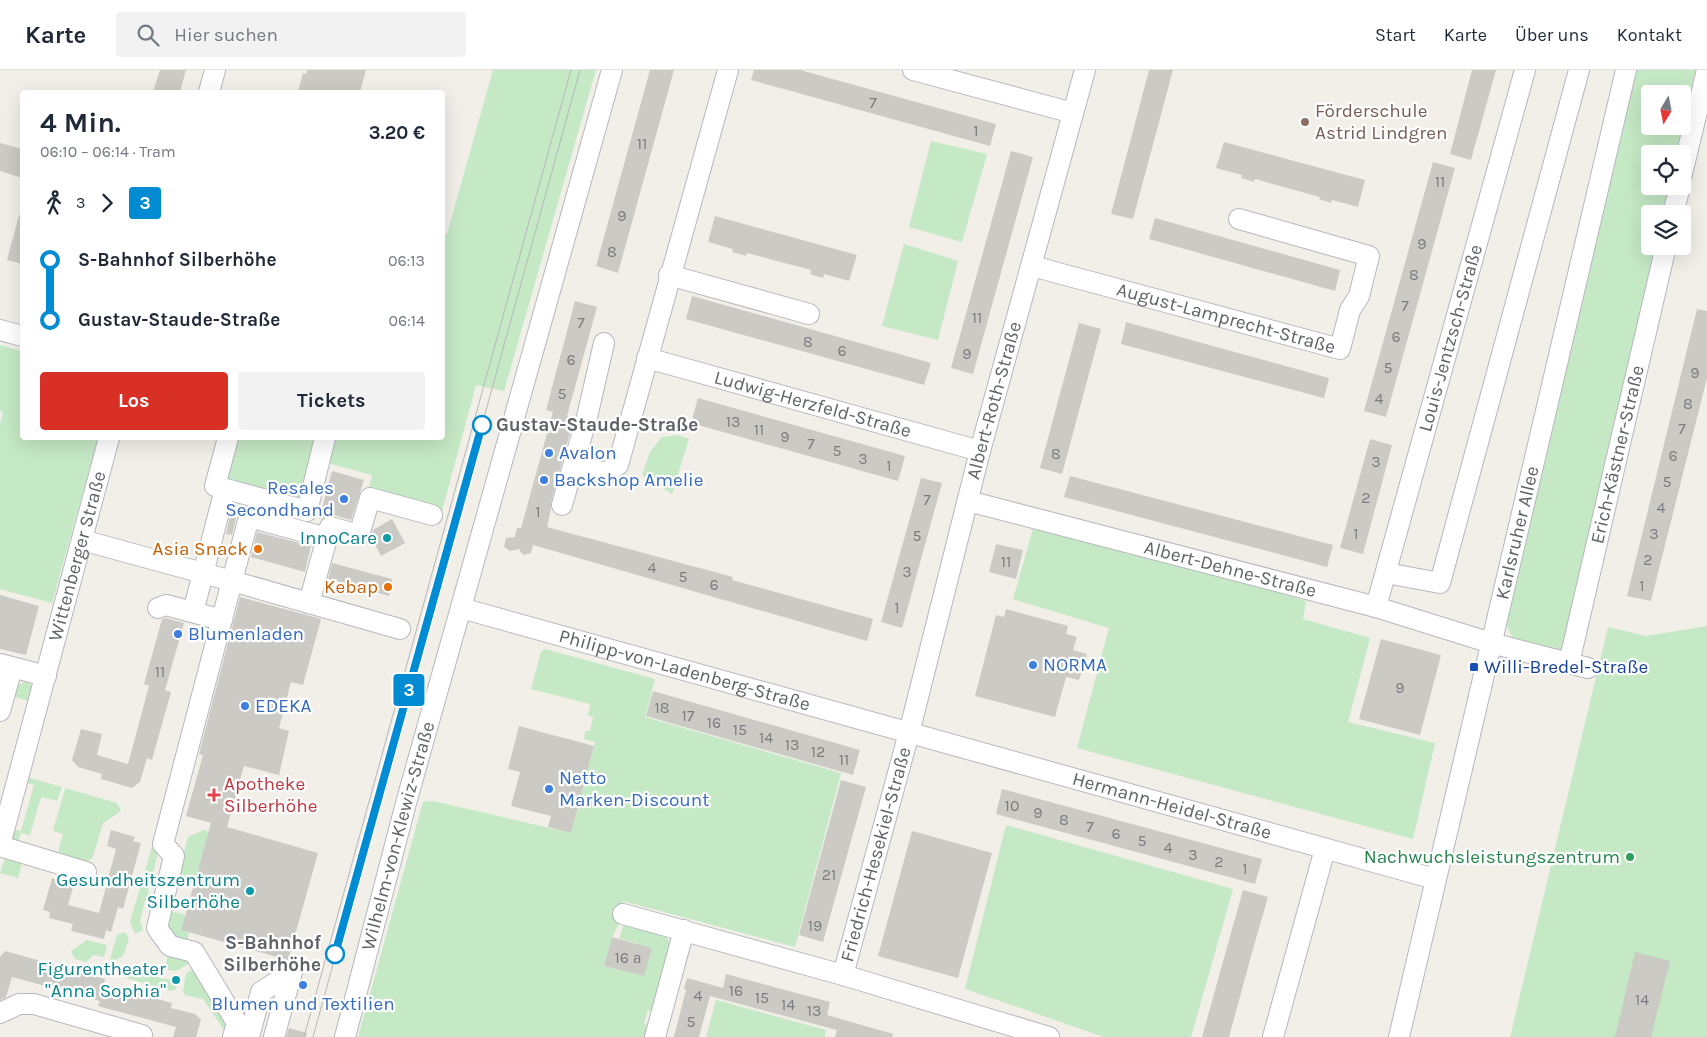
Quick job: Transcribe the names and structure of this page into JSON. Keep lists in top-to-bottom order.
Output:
{
  "streets": {
    "street": [
      "August-Lamprecht-Straße",
      "Louis-Jentzsch-Straße",
      "Albert-Roth-Straße",
      "Ludwig-Herzfeld-Straße",
      "Erich-Kästner-Straße",
      "Karlsruher Allee",
      "Wittenberger Straße",
      "Albert-Dehne-Straße",
      "Philipp-von-Ladenberg-Straße",
      "Hermann-Heidel-Straße",
      "Wilhelm-von-Klewiz-Straße",
      "Friedrich-Hesekiel-Straße"
    ]
  },
  "crossings": [
    ["August-Lamprecht-Straße", "Albert-Roth-Straße"],
    ["Louis-Jentzsch-Straße", "Albert-Dehne-Straße"],
    ["Albert-Roth-Straße", "Ludwig-Herzfeld-Straße"],
    ["Albert-Roth-Straße", "Albert-Dehne-Straße"],
    ["Albert-Roth-Straße", "Philipp-von-Ladenberg-Straße"],
    ["Albert-Roth-Straße", "Hermann-Heidel-Straße"],
    ["Albert-Roth-Straße", "Friedrich-Hesekiel-Straße"],
    ["Erich-Kästner-Straße", "Karlsruher Allee"],
    ["Erich-Kästner-Straße", "Albert-Dehne-Straße"],
    ["Karlsruher Allee", "Albert-Dehne-Straße"],
    ["Karlsruher Allee", "Hermann-Heidel-Straße"],
    ["Philipp-von-Ladenberg-Straße", "Hermann-Heidel-Straße"],
    ["Philipp-von-Ladenberg-Straße", "Wilhelm-von-Klewiz-Straße"],
    ["Philipp-von-Ladenberg-Straße", "Friedrich-Hesekiel-Straße"],
    ["Hermann-Heidel-Straße", "Friedrich-Hesekiel-Straße"]
  ],
  "places": {
    "other": [
      "Förderschule Astrid Lindgren",
      "Gustav-Staude-Straße",
      "Avalon",
      "Backshop Amelie",
      "Resales Secondhand",
      "InnoCare",
      "Asia Snack",
      "Kebap",
      "Blumenladen",
      "NORMA",
      "EDEKA",
      "Netto Marken-Discount",
      "Nachwuchsleistungszentrum",
      "Gesundheitszentrum Silberhöhe",
      "S-Bahnhof Silberhöhe",
      "Figurentheater \"Anna Sophia\"",
      "Blumen und Textilien"
    ],
    "transit": ["Willi-Bredel-Straße"],
    "health": ["Apotheke Silberhöhe"]
  },
  "lines": ["tram line 3"],
  "house_numbers": [
    "7",
    "1",
    "11",
    "11",
    "9",
    "9",
    "8",
    "8",
    "7",
    "11",
    "7",
    "6",
    "8",
    "6",
    "9",
    "6",
    "5",
    "9",
    "5",
    "4",
    "8",
    "13",
    "7",
    "11",
    "9",
    "7",
    "5",
    "8",
    "6",
    "3",
    "3",
    "1",
    "5",
    "2",
    "7",
    "4",
    "1",
    "1",
    "3",
    "5",
    "2",
    "11",
    "4",
    "3",
    "5",
    "6",
    "1",
    "1",
    "11",
    "9",
    "18",
    "17",
    "16",
    "15",
    "14",
    "13",
    "12",
    "11",
    "10",
    "9",
    "8",
    "7",
    "6",
    "5",
    "4",
    "3",
    "2",
    "1",
    "21",
    "19",
    "16 a",
    "16",
    "4",
    "15",
    "14",
    "14",
    "13",
    "5"
  ],
  "north": "bottom",
  "page": {
    "header": "Karte",
    "search": "Hier suchen",
    "nav": [
      "Start",
      "Karte",
      "Über uns",
      "Kontakt"
    ],
    "on_map": "3",
    "heading": ["4 Min.", "06:10 – 06:14 · Tram", "3.20 €"],
    "legs": ["3", "3"],
    "list": [
      {
        "name": "S-Bahnhof Silberhöhe",
        "value": "06:13"
      },
      {
        "name": "Gustav-Staude-Straße",
        "value": "06:14"
      }
    ],
    "buttons": ["Los", "Tickets"]
  }
}
